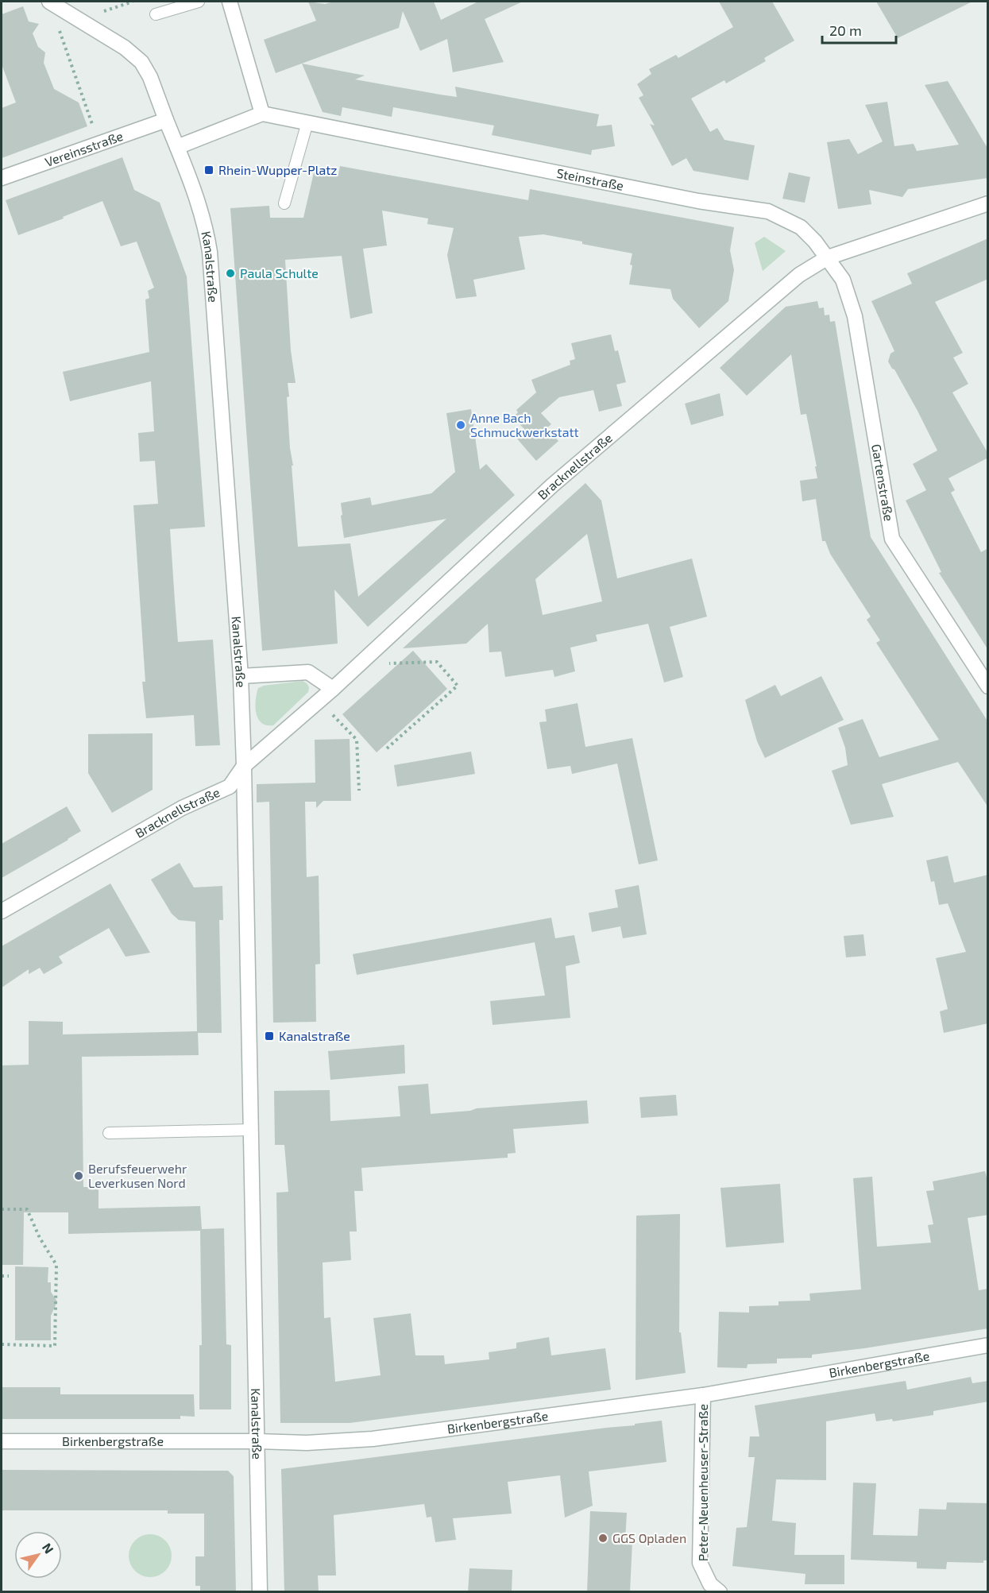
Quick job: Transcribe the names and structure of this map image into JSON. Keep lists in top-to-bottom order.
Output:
{
  "streets": {
    "street": [
      "Vereinsstraße",
      "Steinstraße",
      "Kanalstraße",
      "Bracknellstraße",
      "Gartenstraße",
      "Birkenbergstraße",
      "Peter-Neuenheuser-Straße"
    ]
  },
  "crossings": [
    ["Vereinsstraße", "Kanalstraße"],
    ["Steinstraße", "Bracknellstraße"],
    ["Steinstraße", "Gartenstraße"],
    ["Kanalstraße", "Bracknellstraße"],
    ["Kanalstraße", "Birkenbergstraße"],
    ["Bracknellstraße", "Gartenstraße"],
    ["Birkenbergstraße", "Peter-Neuenheuser-Straße"]
  ],
  "places": {
    "transit": ["Rhein-Wupper-Platz", "Kanalstraße"],
    "other": [
      "Paula Schulte",
      "Anne Bach Schmuckwerkstatt",
      "Berufsfeuerwehr Leverkusen Nord",
      "GGS Opladen"
    ]
  },
  "scale_bar": "20 m",
  "north": "top right"
}
